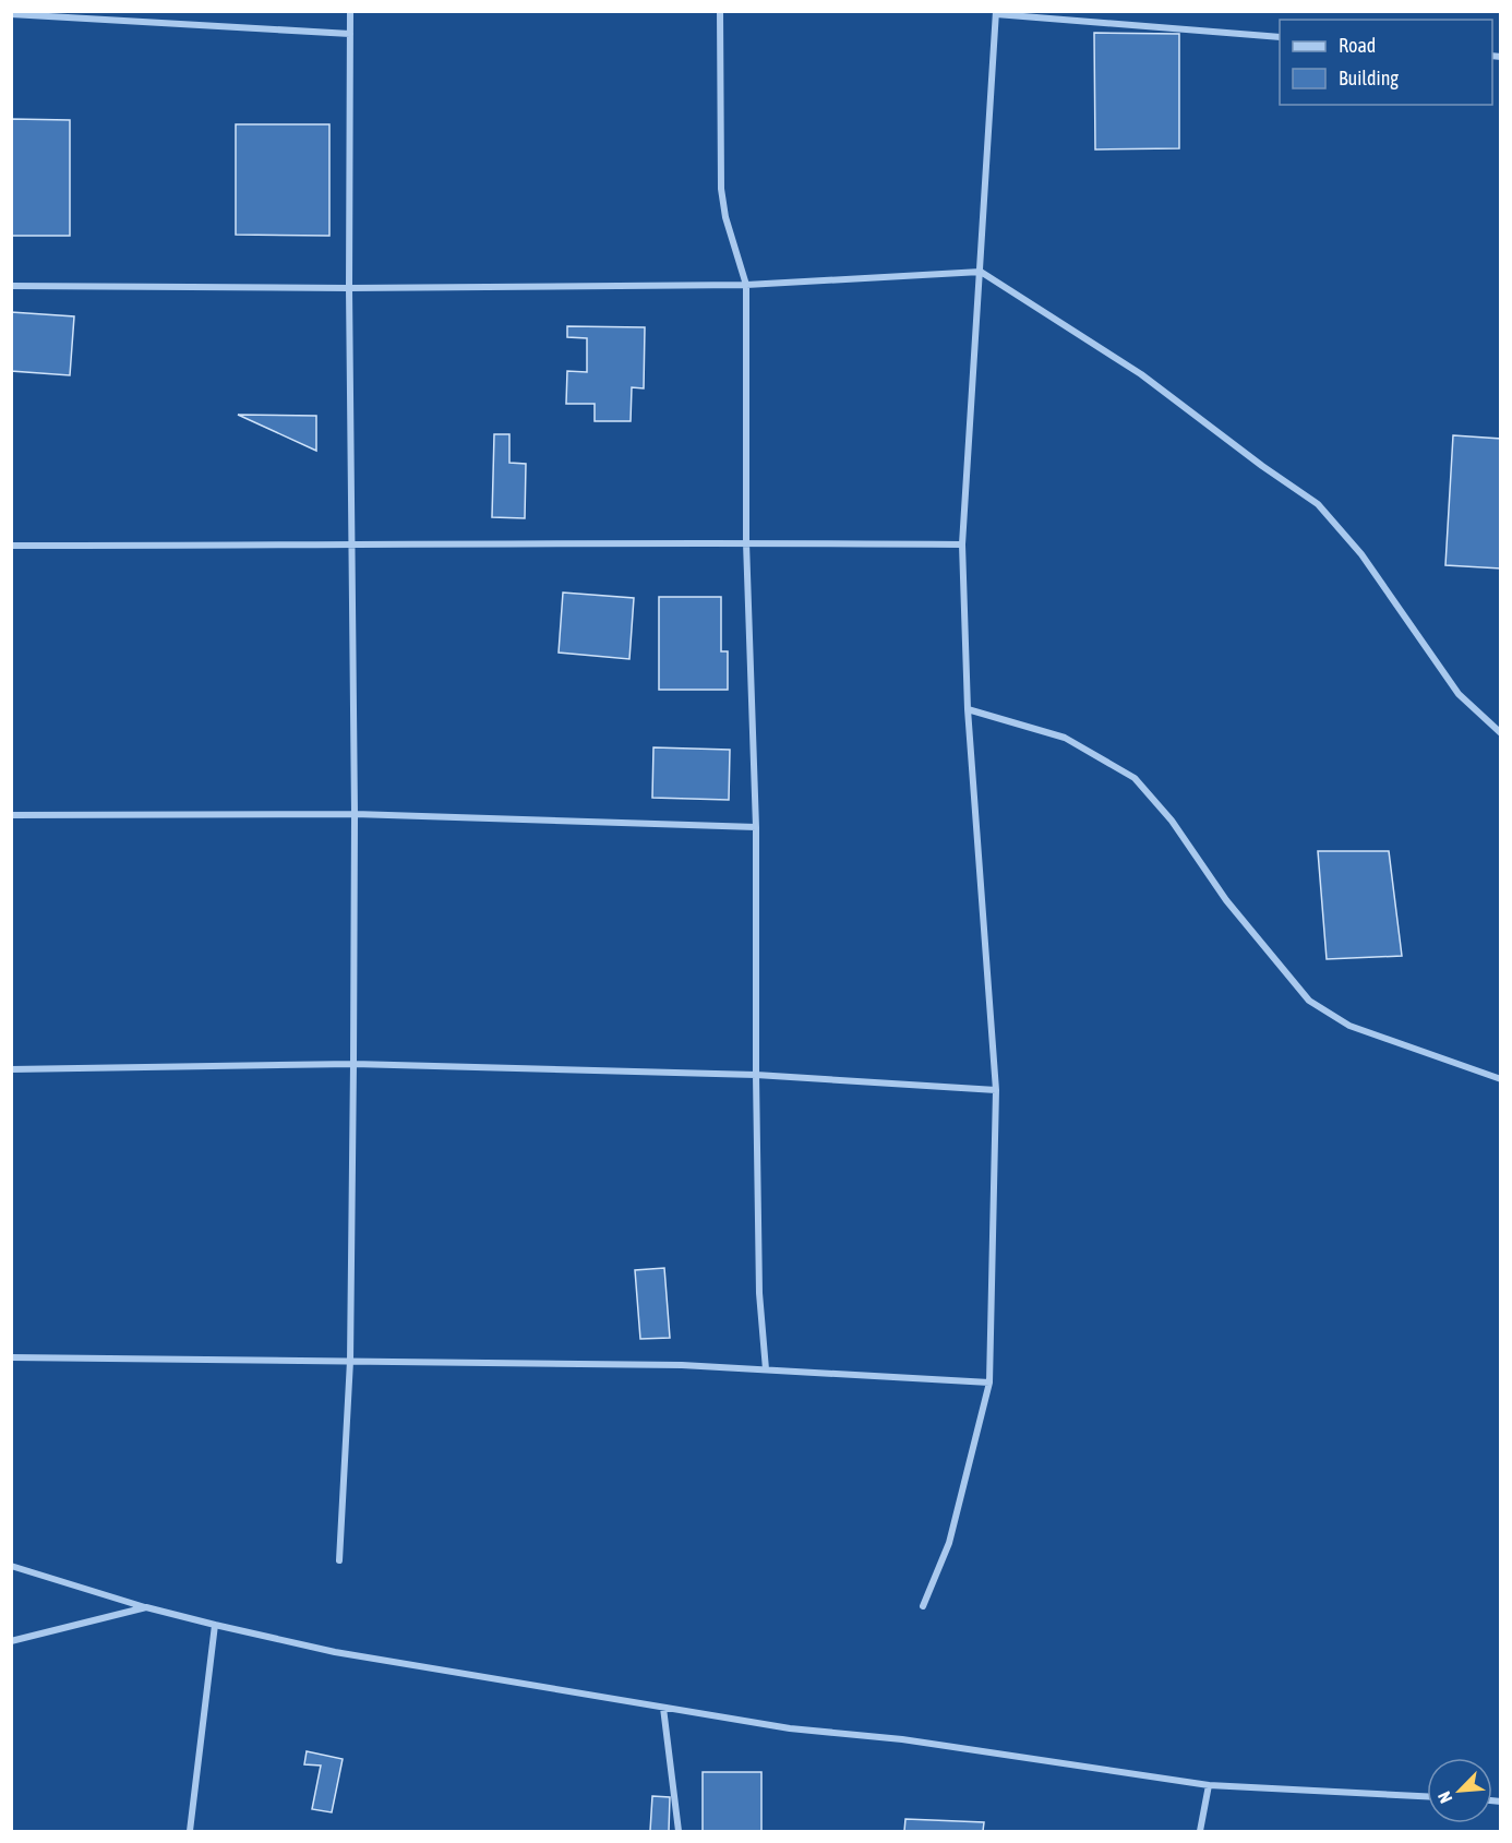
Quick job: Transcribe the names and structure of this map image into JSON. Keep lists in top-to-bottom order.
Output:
{
  "legend": ["Road", "Building"],
  "north": "bottom left"
}
